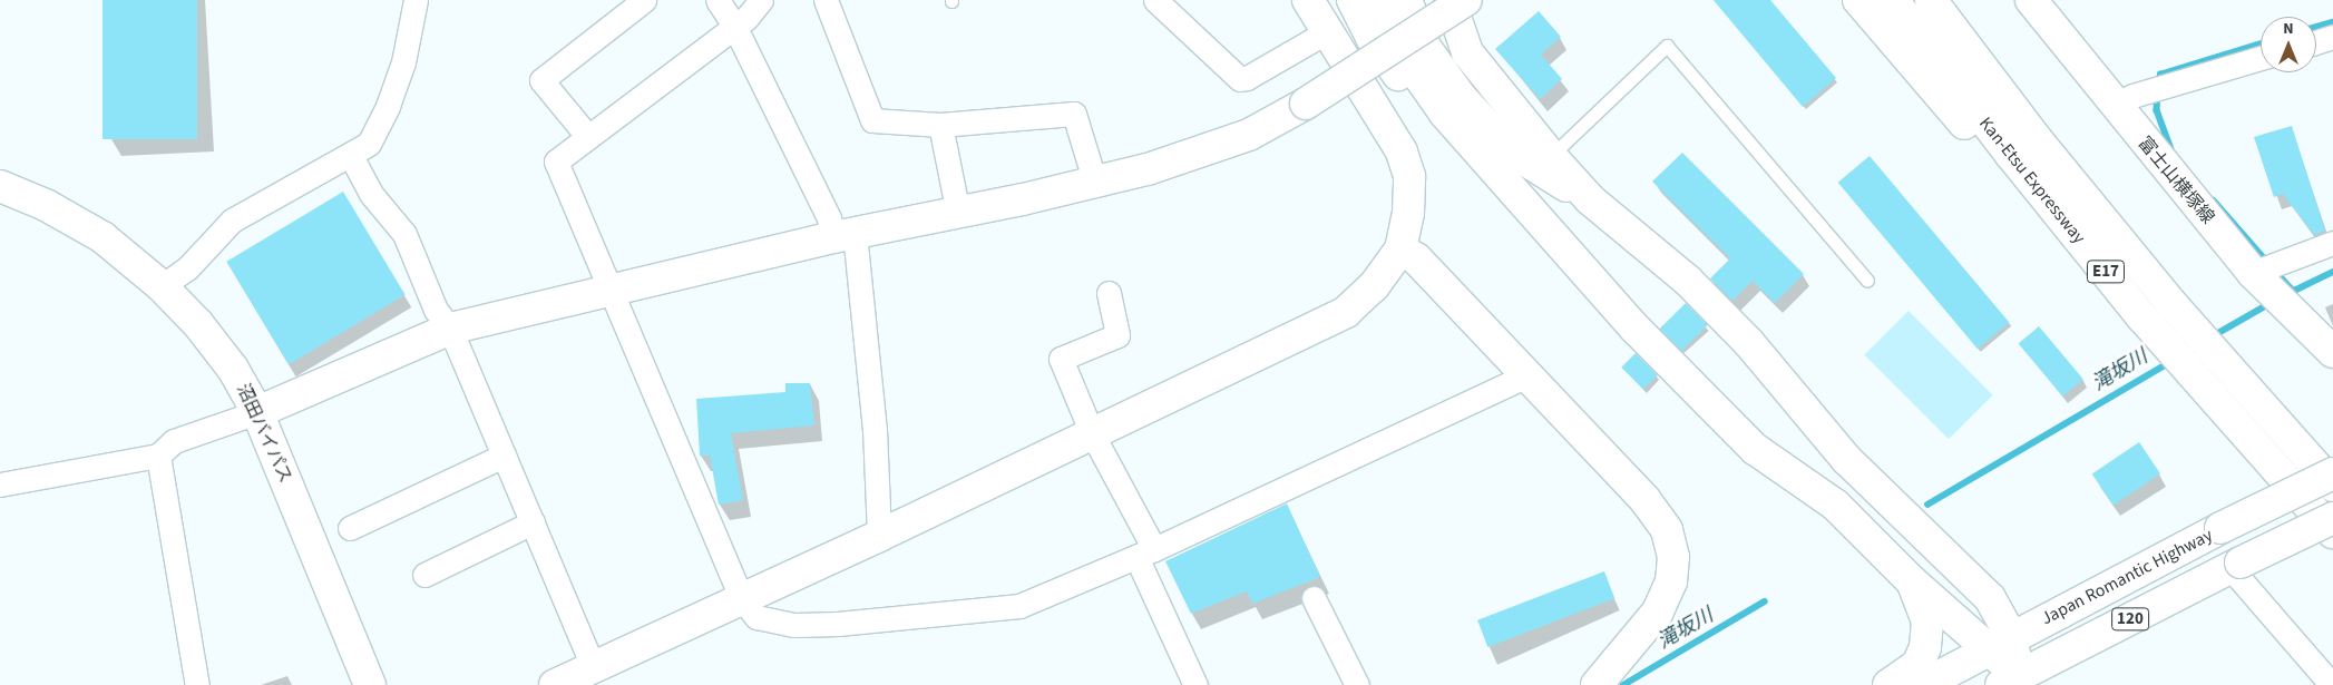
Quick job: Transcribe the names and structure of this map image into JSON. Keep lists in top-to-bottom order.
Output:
{
  "streets": {
    "main road": [
      "Kan-Etsu Expressway",
      "富士山横塚線",
      "E17",
      "沼田バイパス",
      "Japan Romantic Highway",
      "120"
    ]
  },
  "water": ["滝坂川"],
  "north": "top"
}
